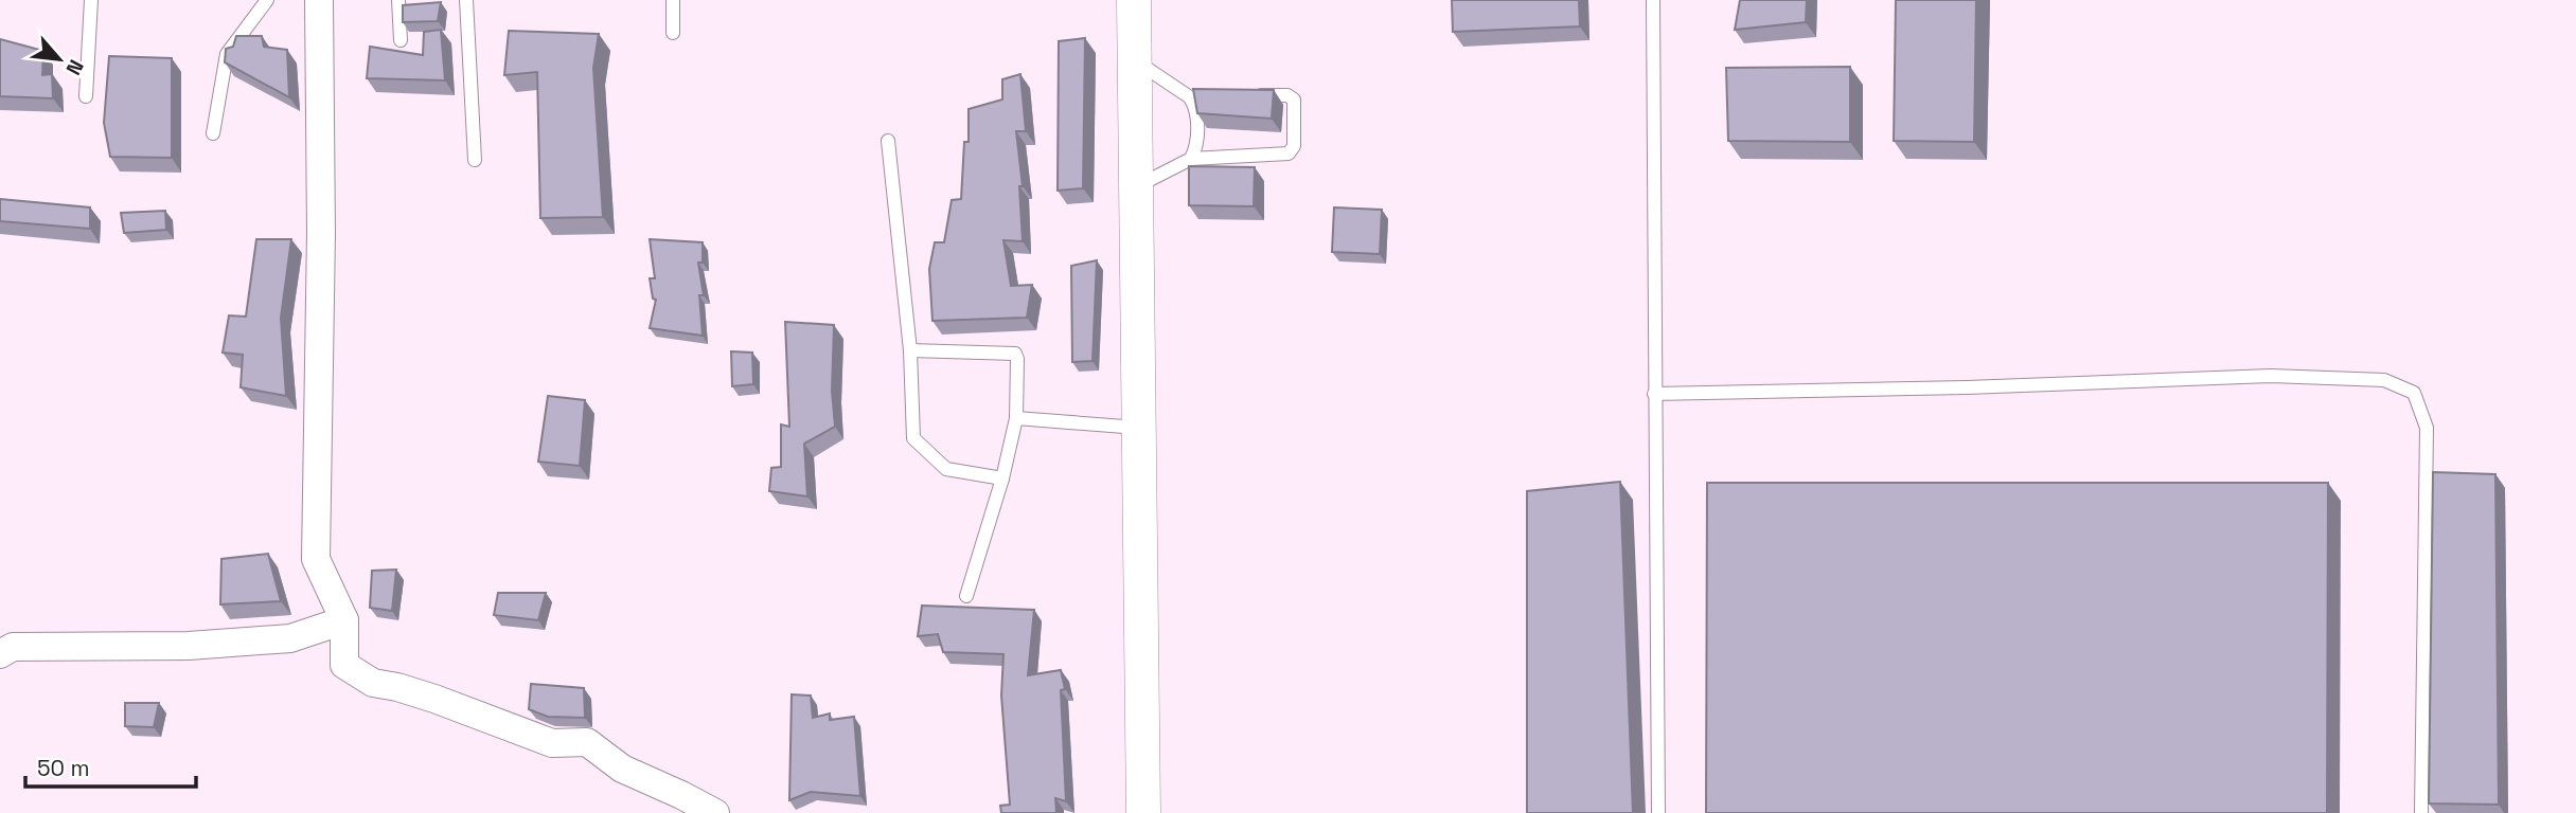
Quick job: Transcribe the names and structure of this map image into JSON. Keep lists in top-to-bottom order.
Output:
{
  "scale_bar": "50 m",
  "north": "bottom right"
}
